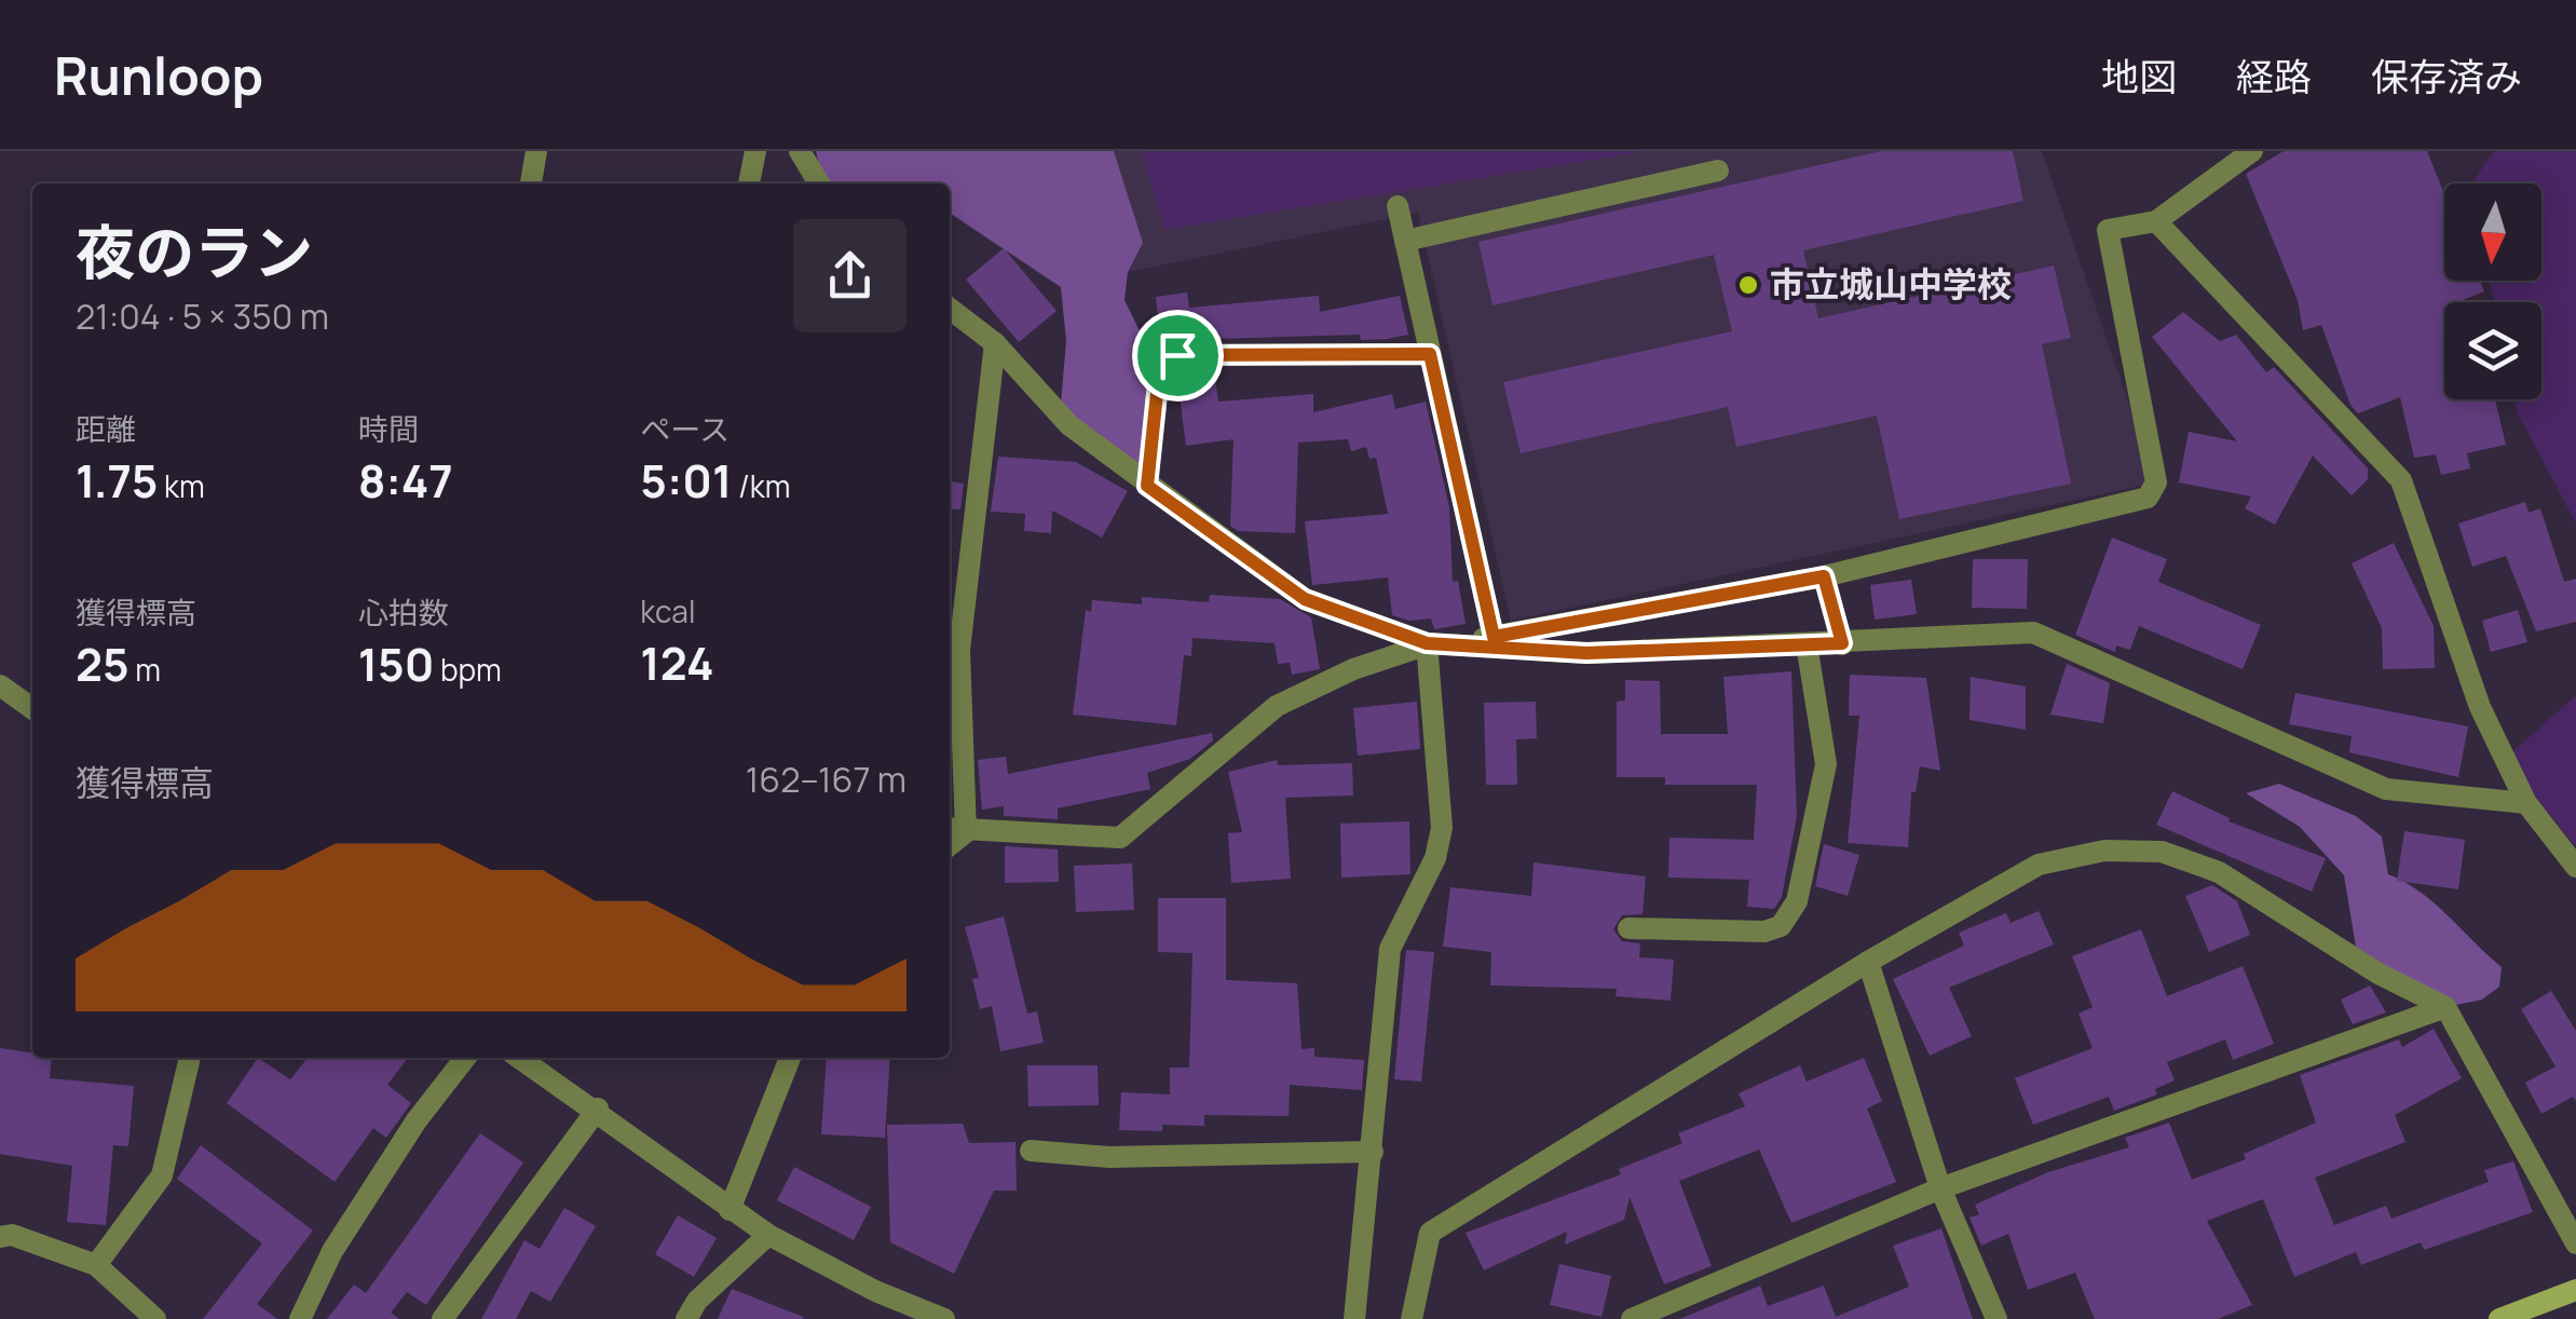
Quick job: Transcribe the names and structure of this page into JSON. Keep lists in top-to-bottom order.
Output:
{
  "places": ["市立城山中学校"],
  "north": "bottom",
  "page": {
    "header": "Runloop",
    "nav": ["地図", "経路", "保存済み"],
    "heading": ["夜のラン", "21:04 · 5 × 350 m"],
    "stats": [
      ["距離", "1.75 km"],
      ["時間", "8:47"],
      ["ペース", "5:01 /km"],
      ["獲得標高", "25 m"],
      ["心拍数", "150 bpm"],
      ["kcal", "124"]
    ],
    "chart": ["獲得標高", "162–167 m"]
  }
}
